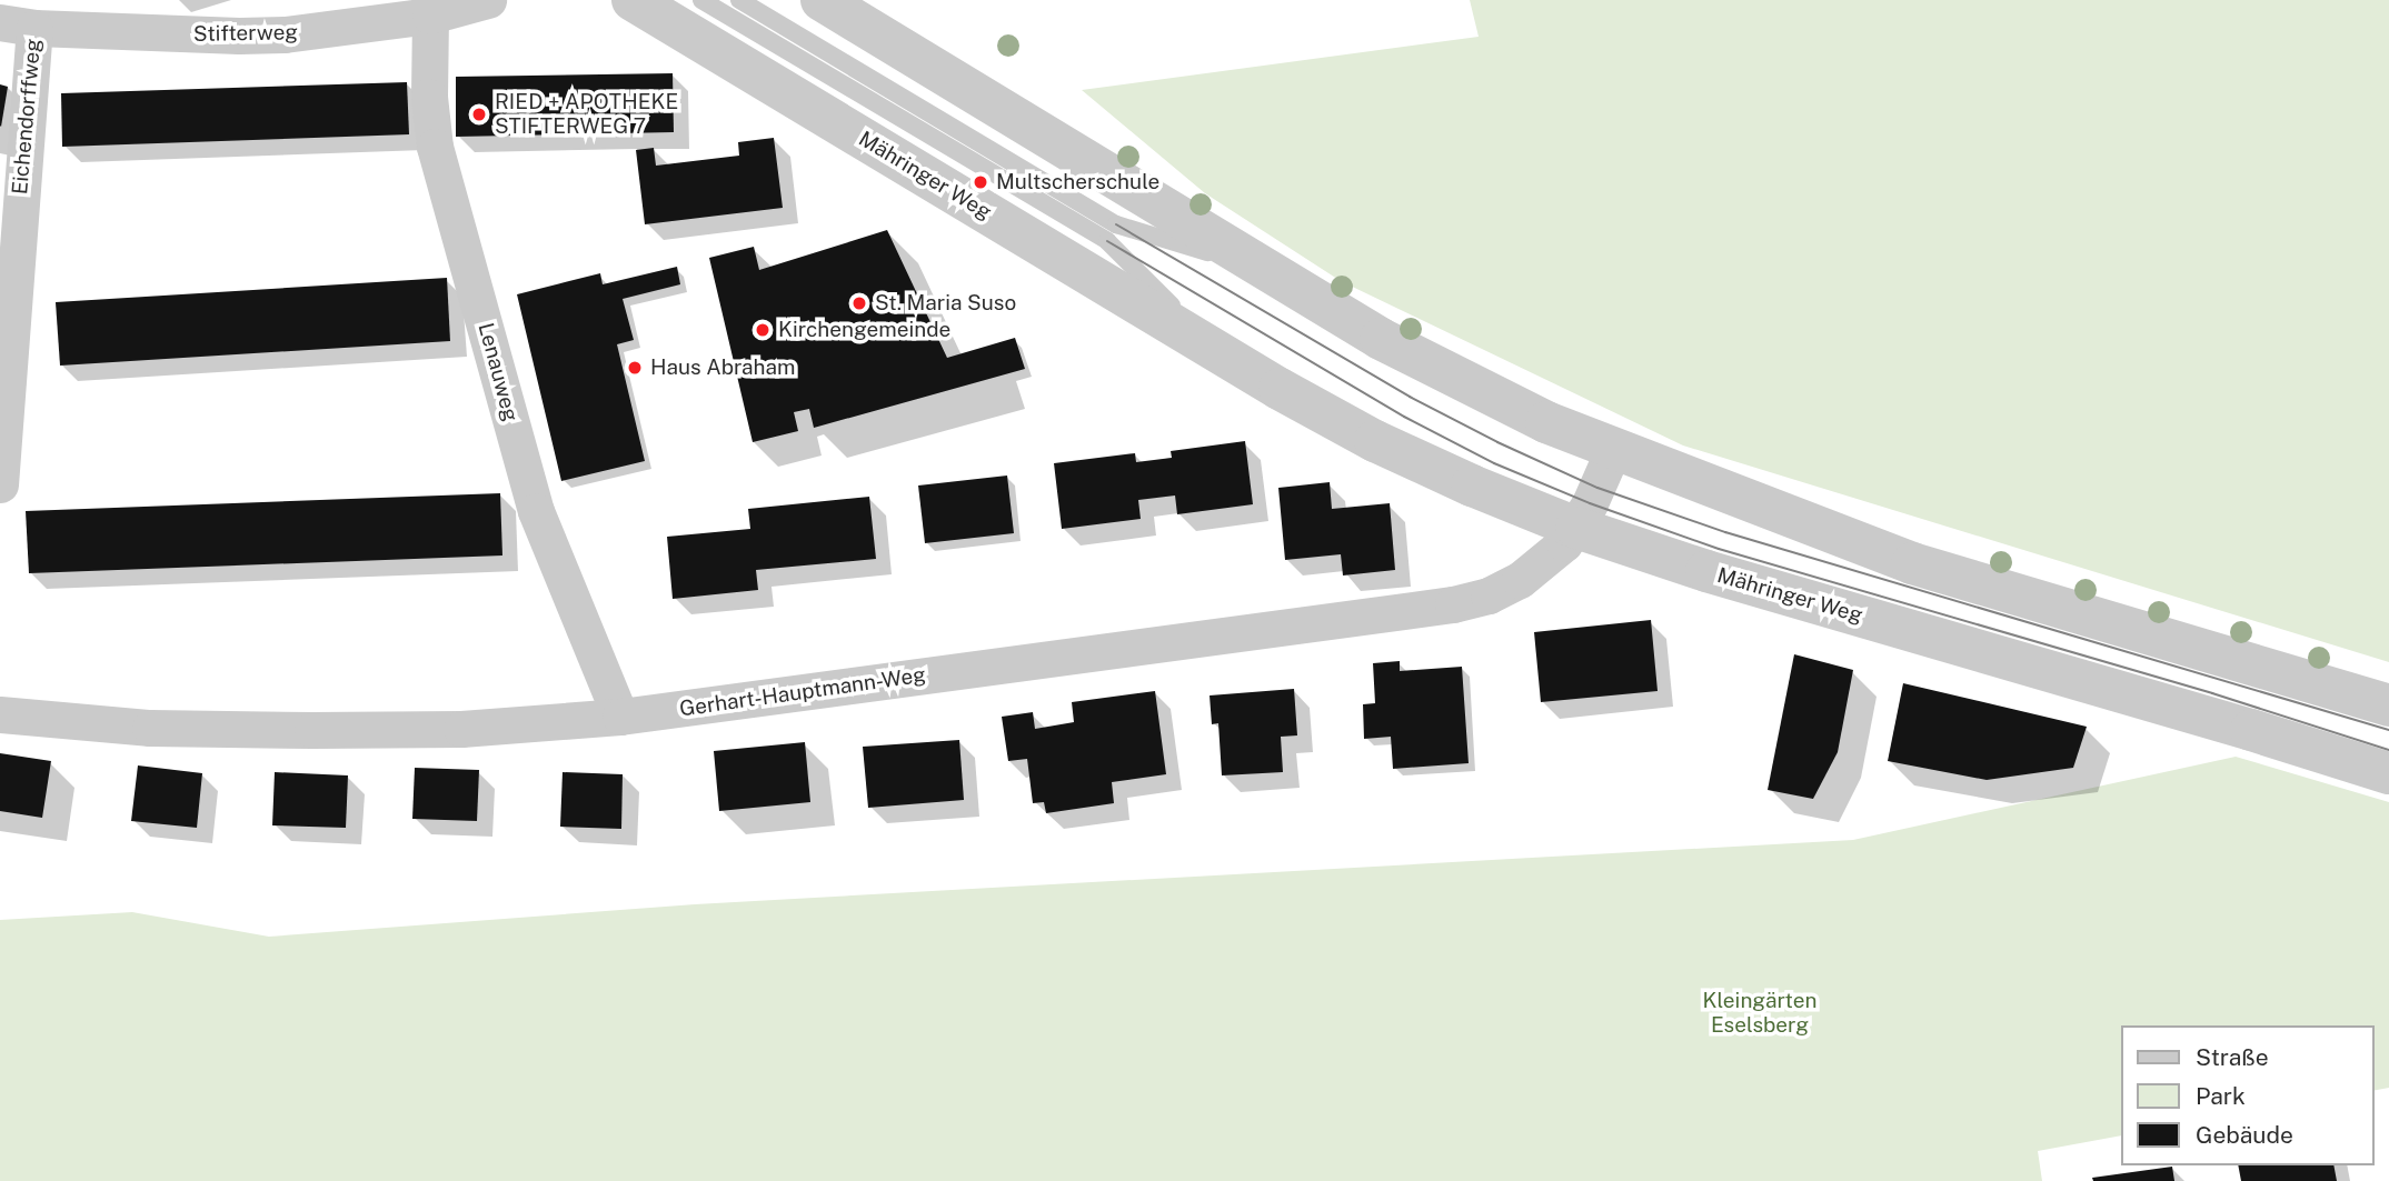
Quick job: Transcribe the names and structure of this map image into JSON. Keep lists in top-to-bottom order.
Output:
{
  "streets": {
    "street": [
      "Stifterweg",
      "Eichendorffweg",
      "Mähringer Weg",
      "Lenauweg",
      "Gerhart-Hauptmann-Weg"
    ]
  },
  "crossings": [
    ["Stifterweg", "Eichendorffweg"],
    ["Stifterweg", "Lenauweg"],
    ["Mähringer Weg", "Gerhart-Hauptmann-Weg"],
    ["Lenauweg", "Gerhart-Hauptmann-Weg"]
  ],
  "parks": ["Kleingärten Eselsberg"],
  "places": [
    "RIED + APOTHEKE STIFTERWEG 7",
    "Multscherschule",
    "St. Maria Suso",
    "Kirchengemeinde",
    "Haus Abraham"
  ],
  "legend": ["Straße", "Park", "Gebäude"]
}
